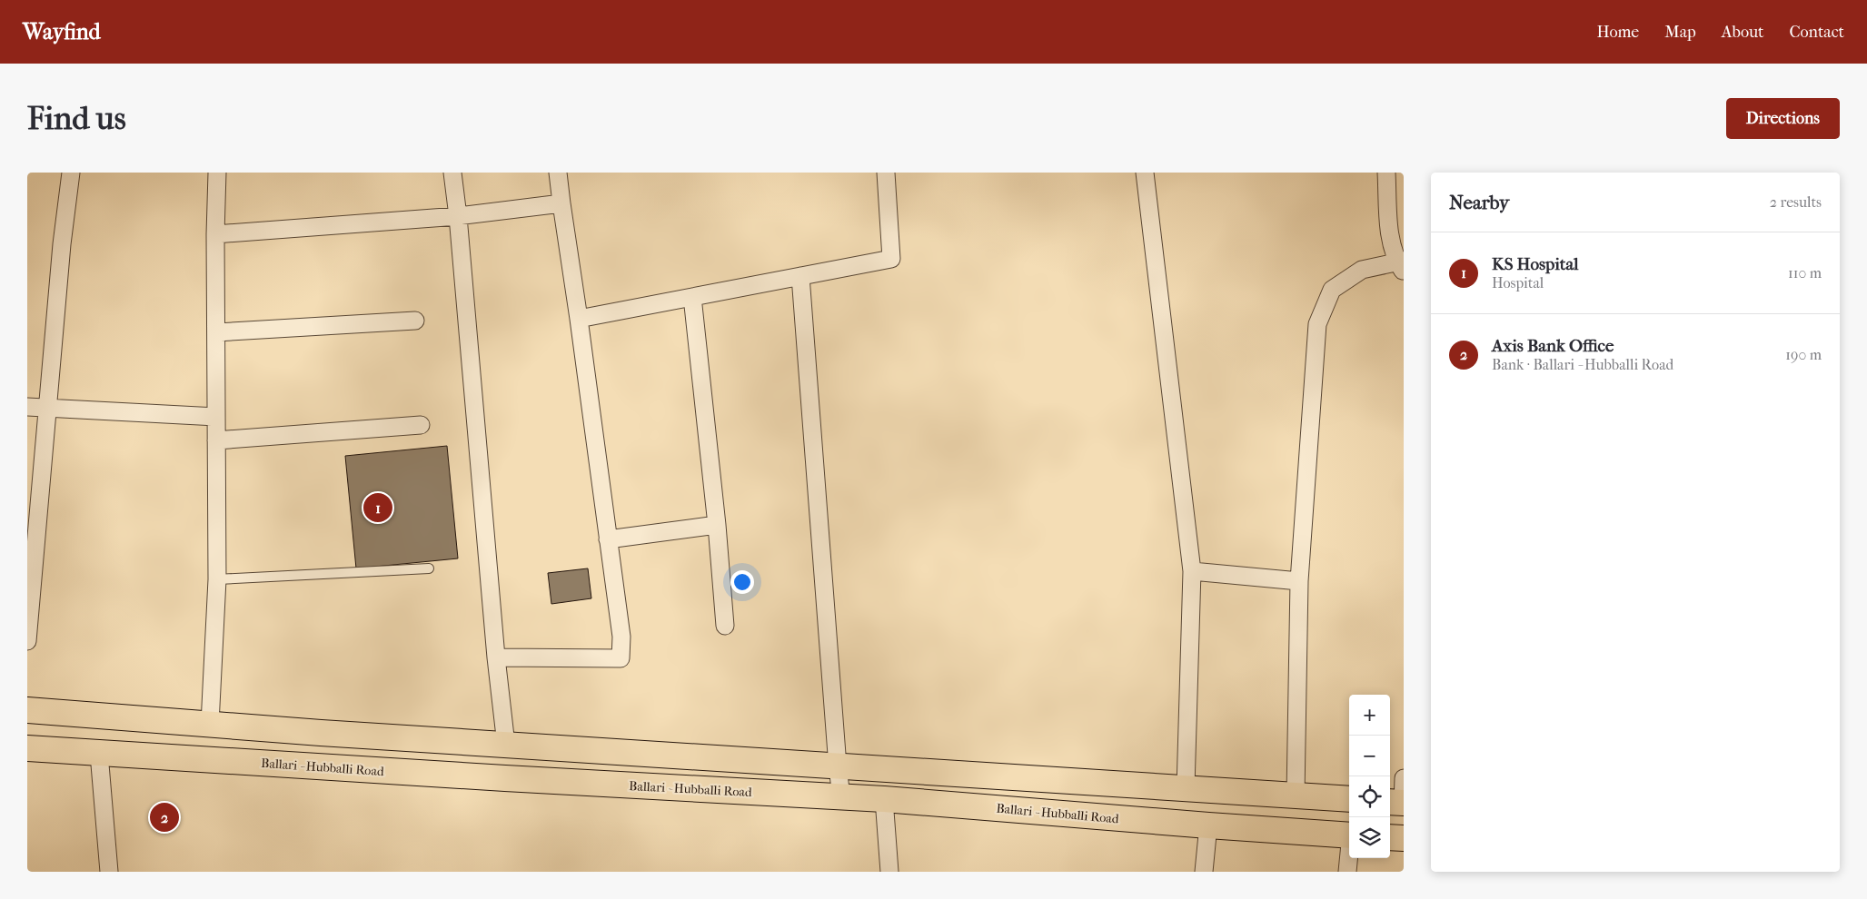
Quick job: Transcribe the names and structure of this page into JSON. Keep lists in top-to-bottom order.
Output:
{
  "streets": {
    "main road": ["Ballari - Hubballi Road"]
  },
  "page": {
    "header": "Wayfind",
    "nav": [
      "Home",
      "Map",
      "About",
      "Contact"
    ],
    "buttons": "Directions",
    "title": "Find us",
    "heading": ["Nearby", "2 results"],
    "list": [
      {
        "mark": "1",
        "name": "KS Hospital",
        "note": "Hospital",
        "value": "110 m"
      },
      {
        "mark": "2",
        "name": "Axis Bank Office",
        "note": "Bank · Ballari - Hubballi Road",
        "value": "190 m"
      }
    ],
    "pins": ["1", "2"],
    "map_buttons": ["+", "−"]
  }
}
